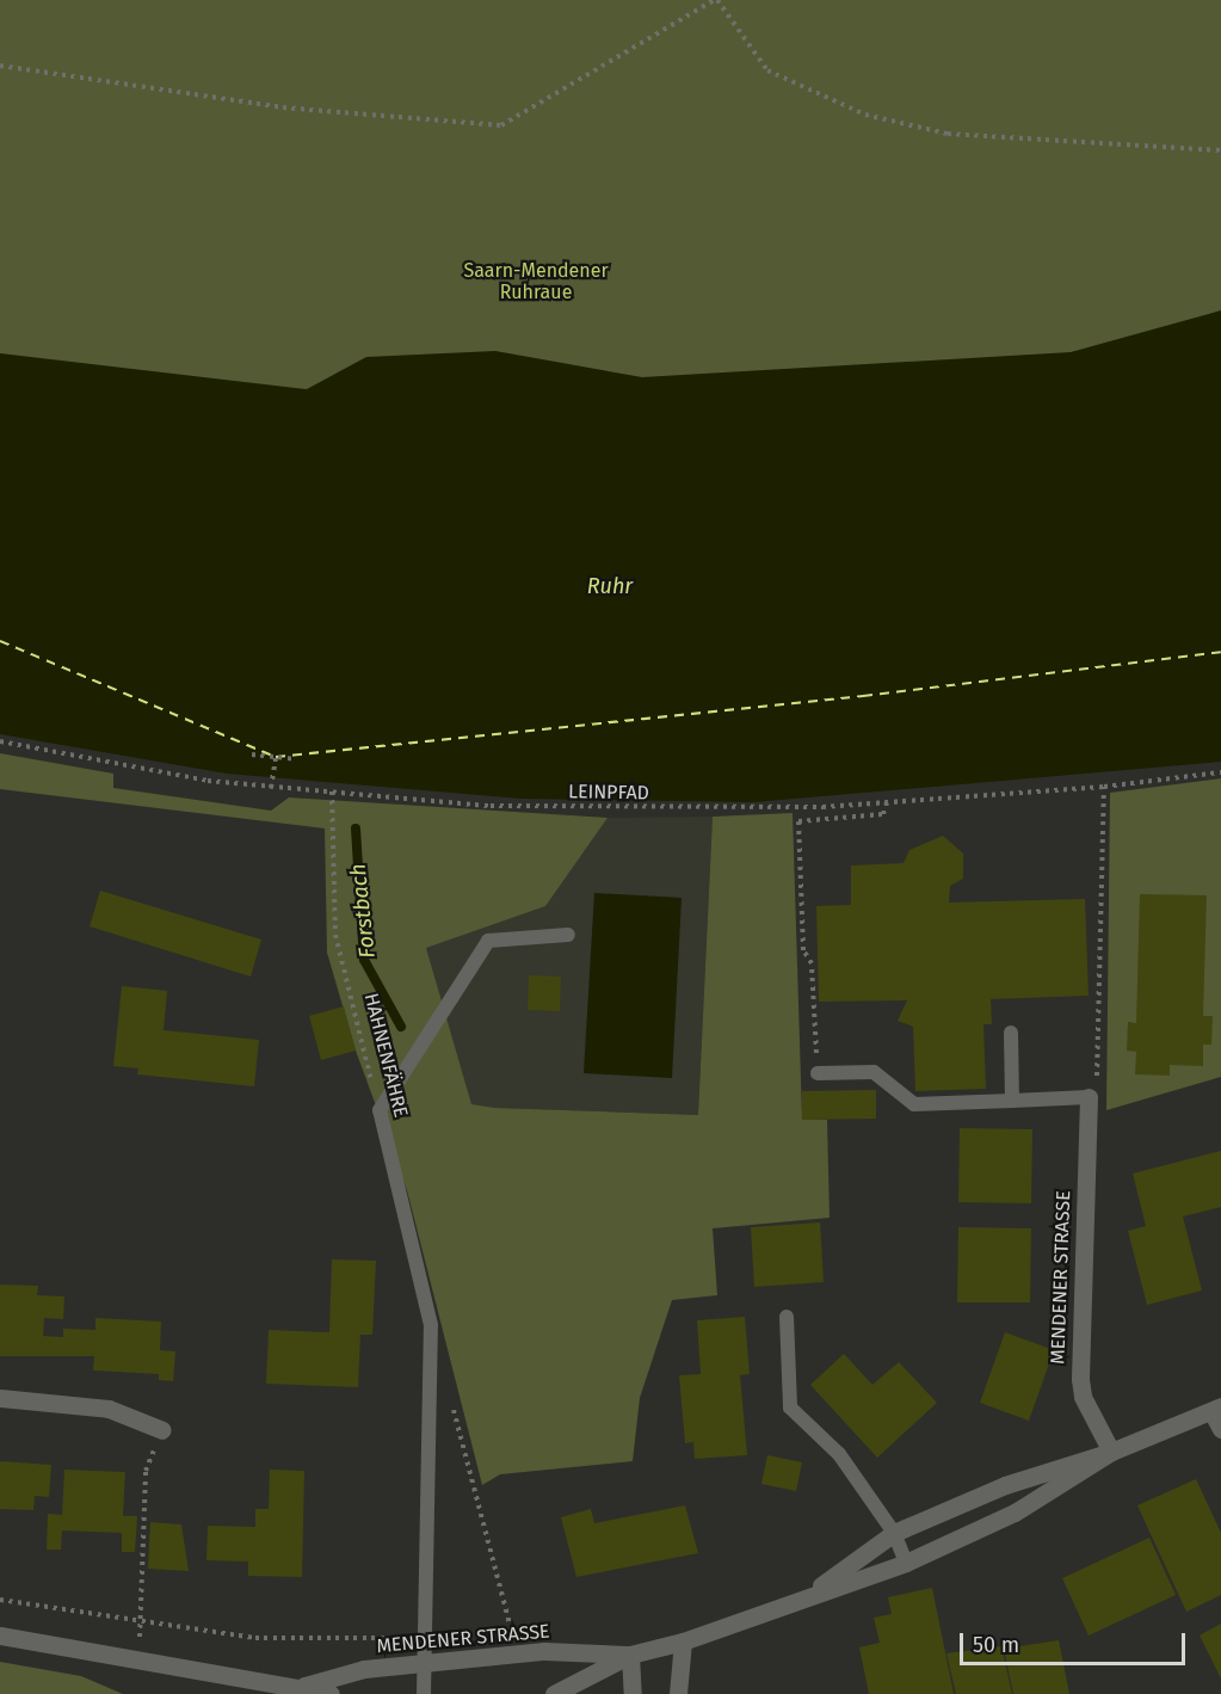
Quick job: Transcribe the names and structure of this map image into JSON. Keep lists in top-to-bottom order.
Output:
{
  "streets": {
    "main road": ["MENDENER STRASSE"],
    "lane": ["HAHNENFÄHRE"],
    "path": ["LEINPFAD"]
  },
  "crossings": [
    ["LEINPFAD", "HAHNENFÄHRE"],
    ["HAHNENFÄHRE", "MENDENER STRASSE"]
  ],
  "water": ["Ruhr", "Forstbach"],
  "parks": ["Saarn-Mendener Ruhraue"],
  "scale_bar": "50 m"
}
